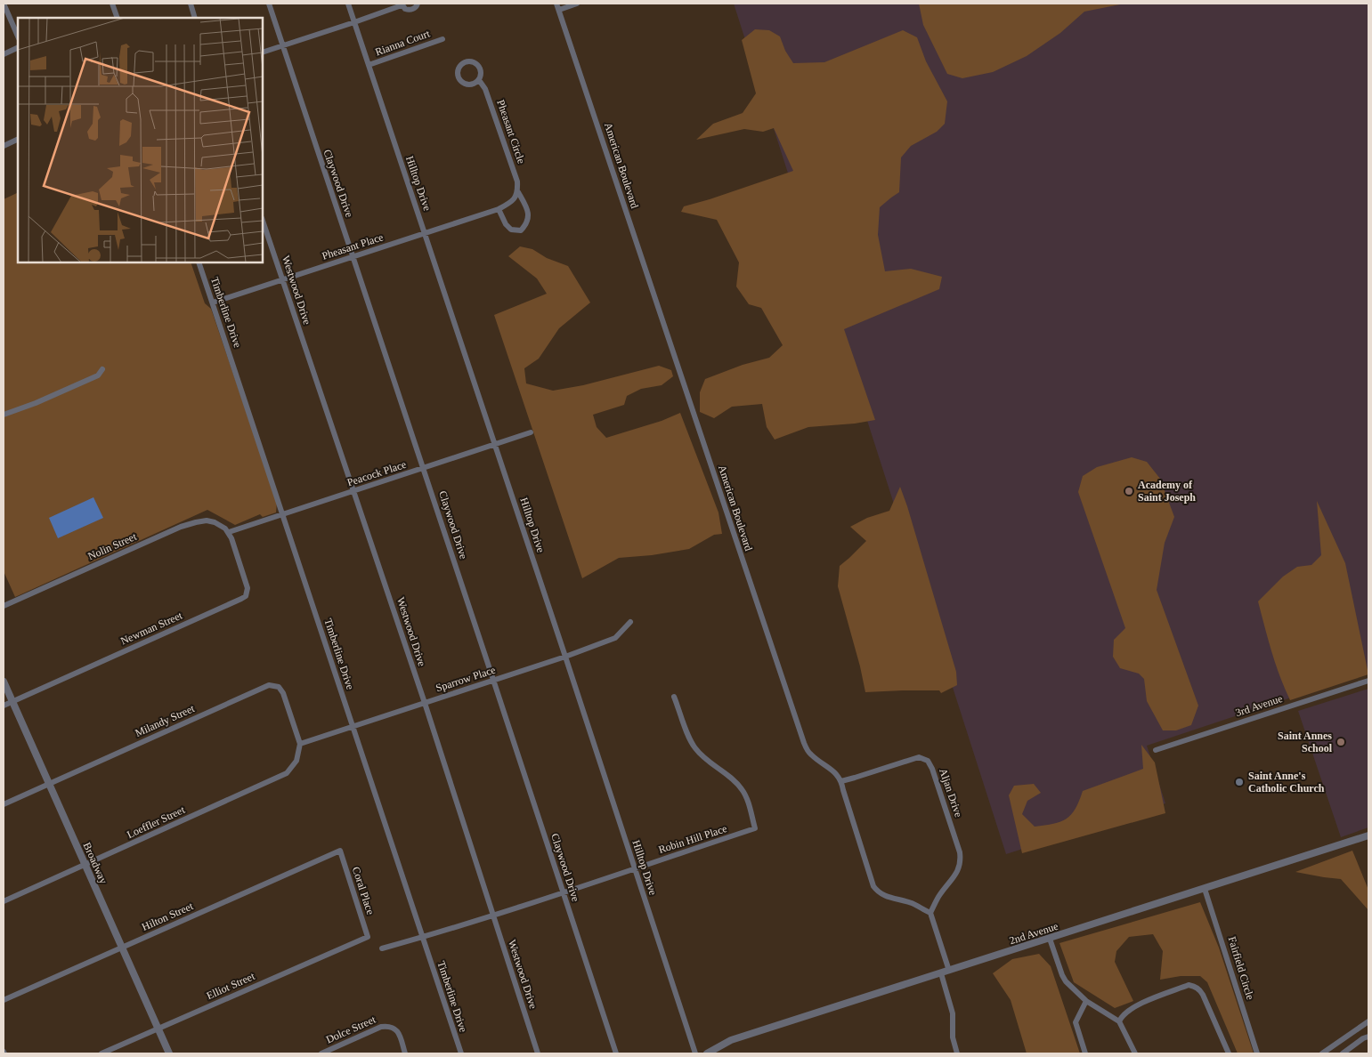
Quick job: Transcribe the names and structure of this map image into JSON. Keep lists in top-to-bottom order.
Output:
{
  "streets": {
    "street": [
      "Rianna Court",
      "Pheasant Circle",
      "American Boulevard",
      "Claywood Drive",
      "Hilltop Drive",
      "Pheasant Place",
      "Westwood Drive",
      "Timberline Drive",
      "Peacock Place",
      "Nolin Street",
      "Newman Street",
      "Sparrow Place",
      "3rd Avenue",
      "Milandy Street",
      "Aljan Drive",
      "Loeffler Street",
      "Robin Hill Place",
      "Broadway",
      "Coral Place",
      "Hilton Street",
      "2nd Avenue",
      "Fairfield Circle",
      "Elliot Street",
      "Dolce Street"
    ]
  },
  "crossings": [
    ["Rianna Court", "Hilltop Drive"],
    ["Pheasant Circle", "Pheasant Place"],
    ["American Boulevard", "Aljan Drive"],
    ["Claywood Drive", "Pheasant Place"],
    ["Claywood Drive", "Peacock Place"],
    ["Claywood Drive", "Sparrow Place"],
    ["Claywood Drive", "Robin Hill Place"],
    ["Hilltop Drive", "Pheasant Place"],
    ["Hilltop Drive", "Peacock Place"],
    ["Hilltop Drive", "Sparrow Place"],
    ["Hilltop Drive", "Robin Hill Place"],
    ["Pheasant Place", "Westwood Drive"],
    ["Pheasant Place", "Timberline Drive"],
    ["Westwood Drive", "Peacock Place"],
    ["Westwood Drive", "Sparrow Place"],
    ["Westwood Drive", "Robin Hill Place"],
    ["Timberline Drive", "Peacock Place"],
    ["Timberline Drive", "Sparrow Place"],
    ["Timberline Drive", "Robin Hill Place"],
    ["Peacock Place", "Nolin Street"],
    ["Peacock Place", "Newman Street"],
    ["Nolin Street", "Newman Street"],
    ["Newman Street", "Broadway"],
    ["Sparrow Place", "Milandy Street"],
    ["Sparrow Place", "Loeffler Street"],
    ["Milandy Street", "Loeffler Street"],
    ["Milandy Street", "Broadway"],
    ["Loeffler Street", "Broadway"],
    ["Broadway", "Hilton Street"],
    ["Broadway", "Elliot Street"],
    ["Coral Place", "Hilton Street"],
    ["Coral Place", "Elliot Street"],
    ["2nd Avenue", "Fairfield Circle"]
  ],
  "places": ["Academy of Saint Joseph", "Saint Annes School", "Saint Anne's Catholic Church"]
}
